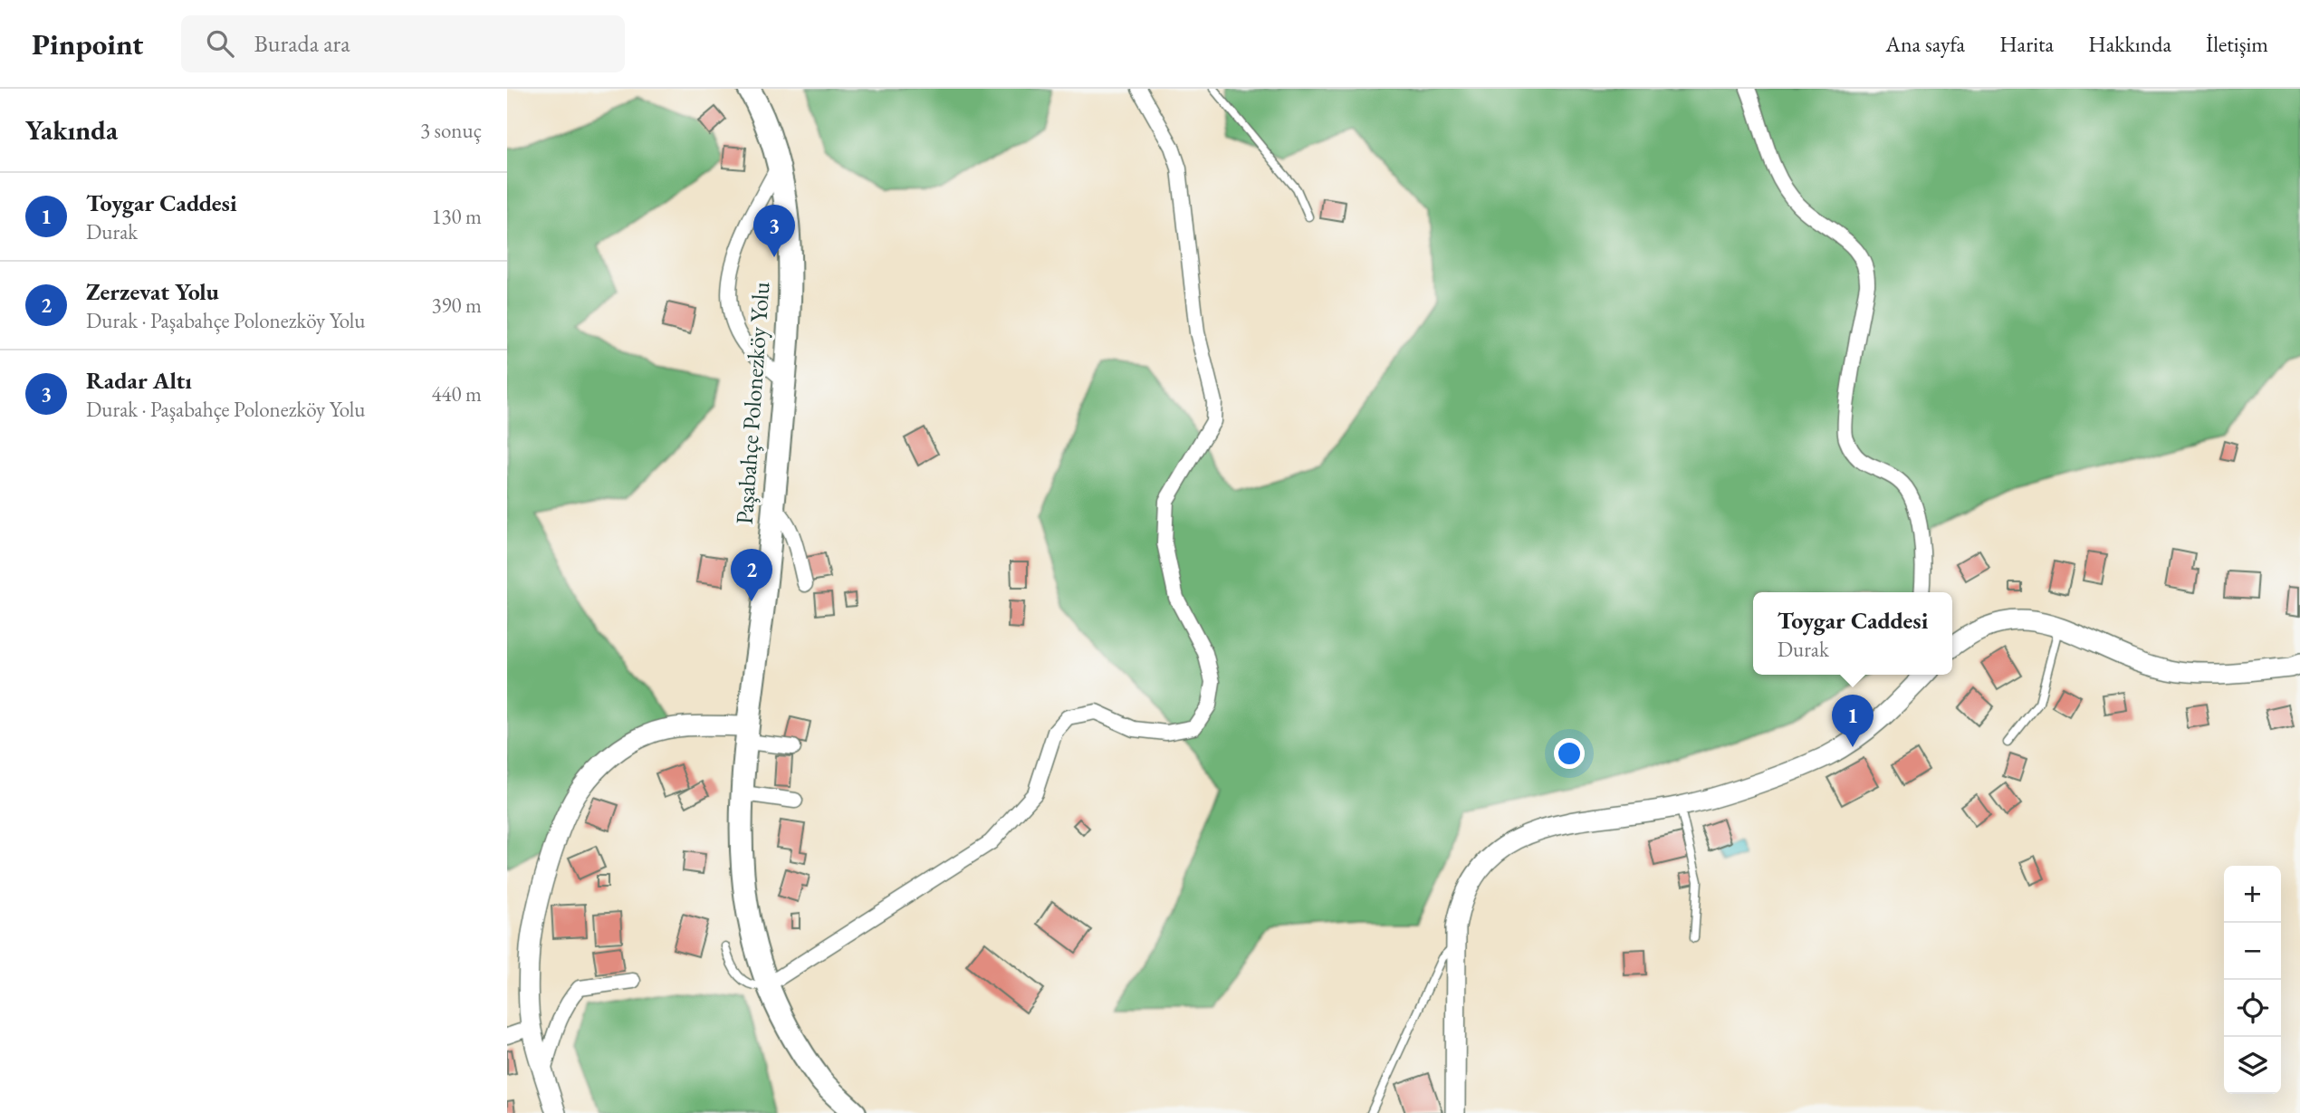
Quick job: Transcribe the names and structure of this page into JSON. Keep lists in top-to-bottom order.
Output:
{
  "streets": {
    "main road": ["Paşabahçe Polonezköy Yolu"]
  },
  "page": {
    "header": "Pinpoint",
    "search": "Burada ara",
    "nav": [
      "Ana sayfa",
      "Harita",
      "Hakkında",
      "İletişim"
    ],
    "heading": ["Yakında", "3 sonuç"],
    "list": [
      {
        "mark": "1",
        "name": "Toygar Caddesi",
        "note": "Durak",
        "value": "130 m"
      },
      {
        "mark": "2",
        "name": "Zerzevat Yolu",
        "note": "Durak · Paşabahçe Polonezköy Yolu",
        "value": "390 m"
      },
      {
        "mark": "3",
        "name": "Radar Altı",
        "note": "Durak · Paşabahçe Polonezköy Yolu",
        "value": "440 m"
      }
    ],
    "pins": ["3", "2", "1"],
    "popup": ["Toygar Caddesi", "Durak"],
    "map_buttons": ["+", "−"]
  }
}
